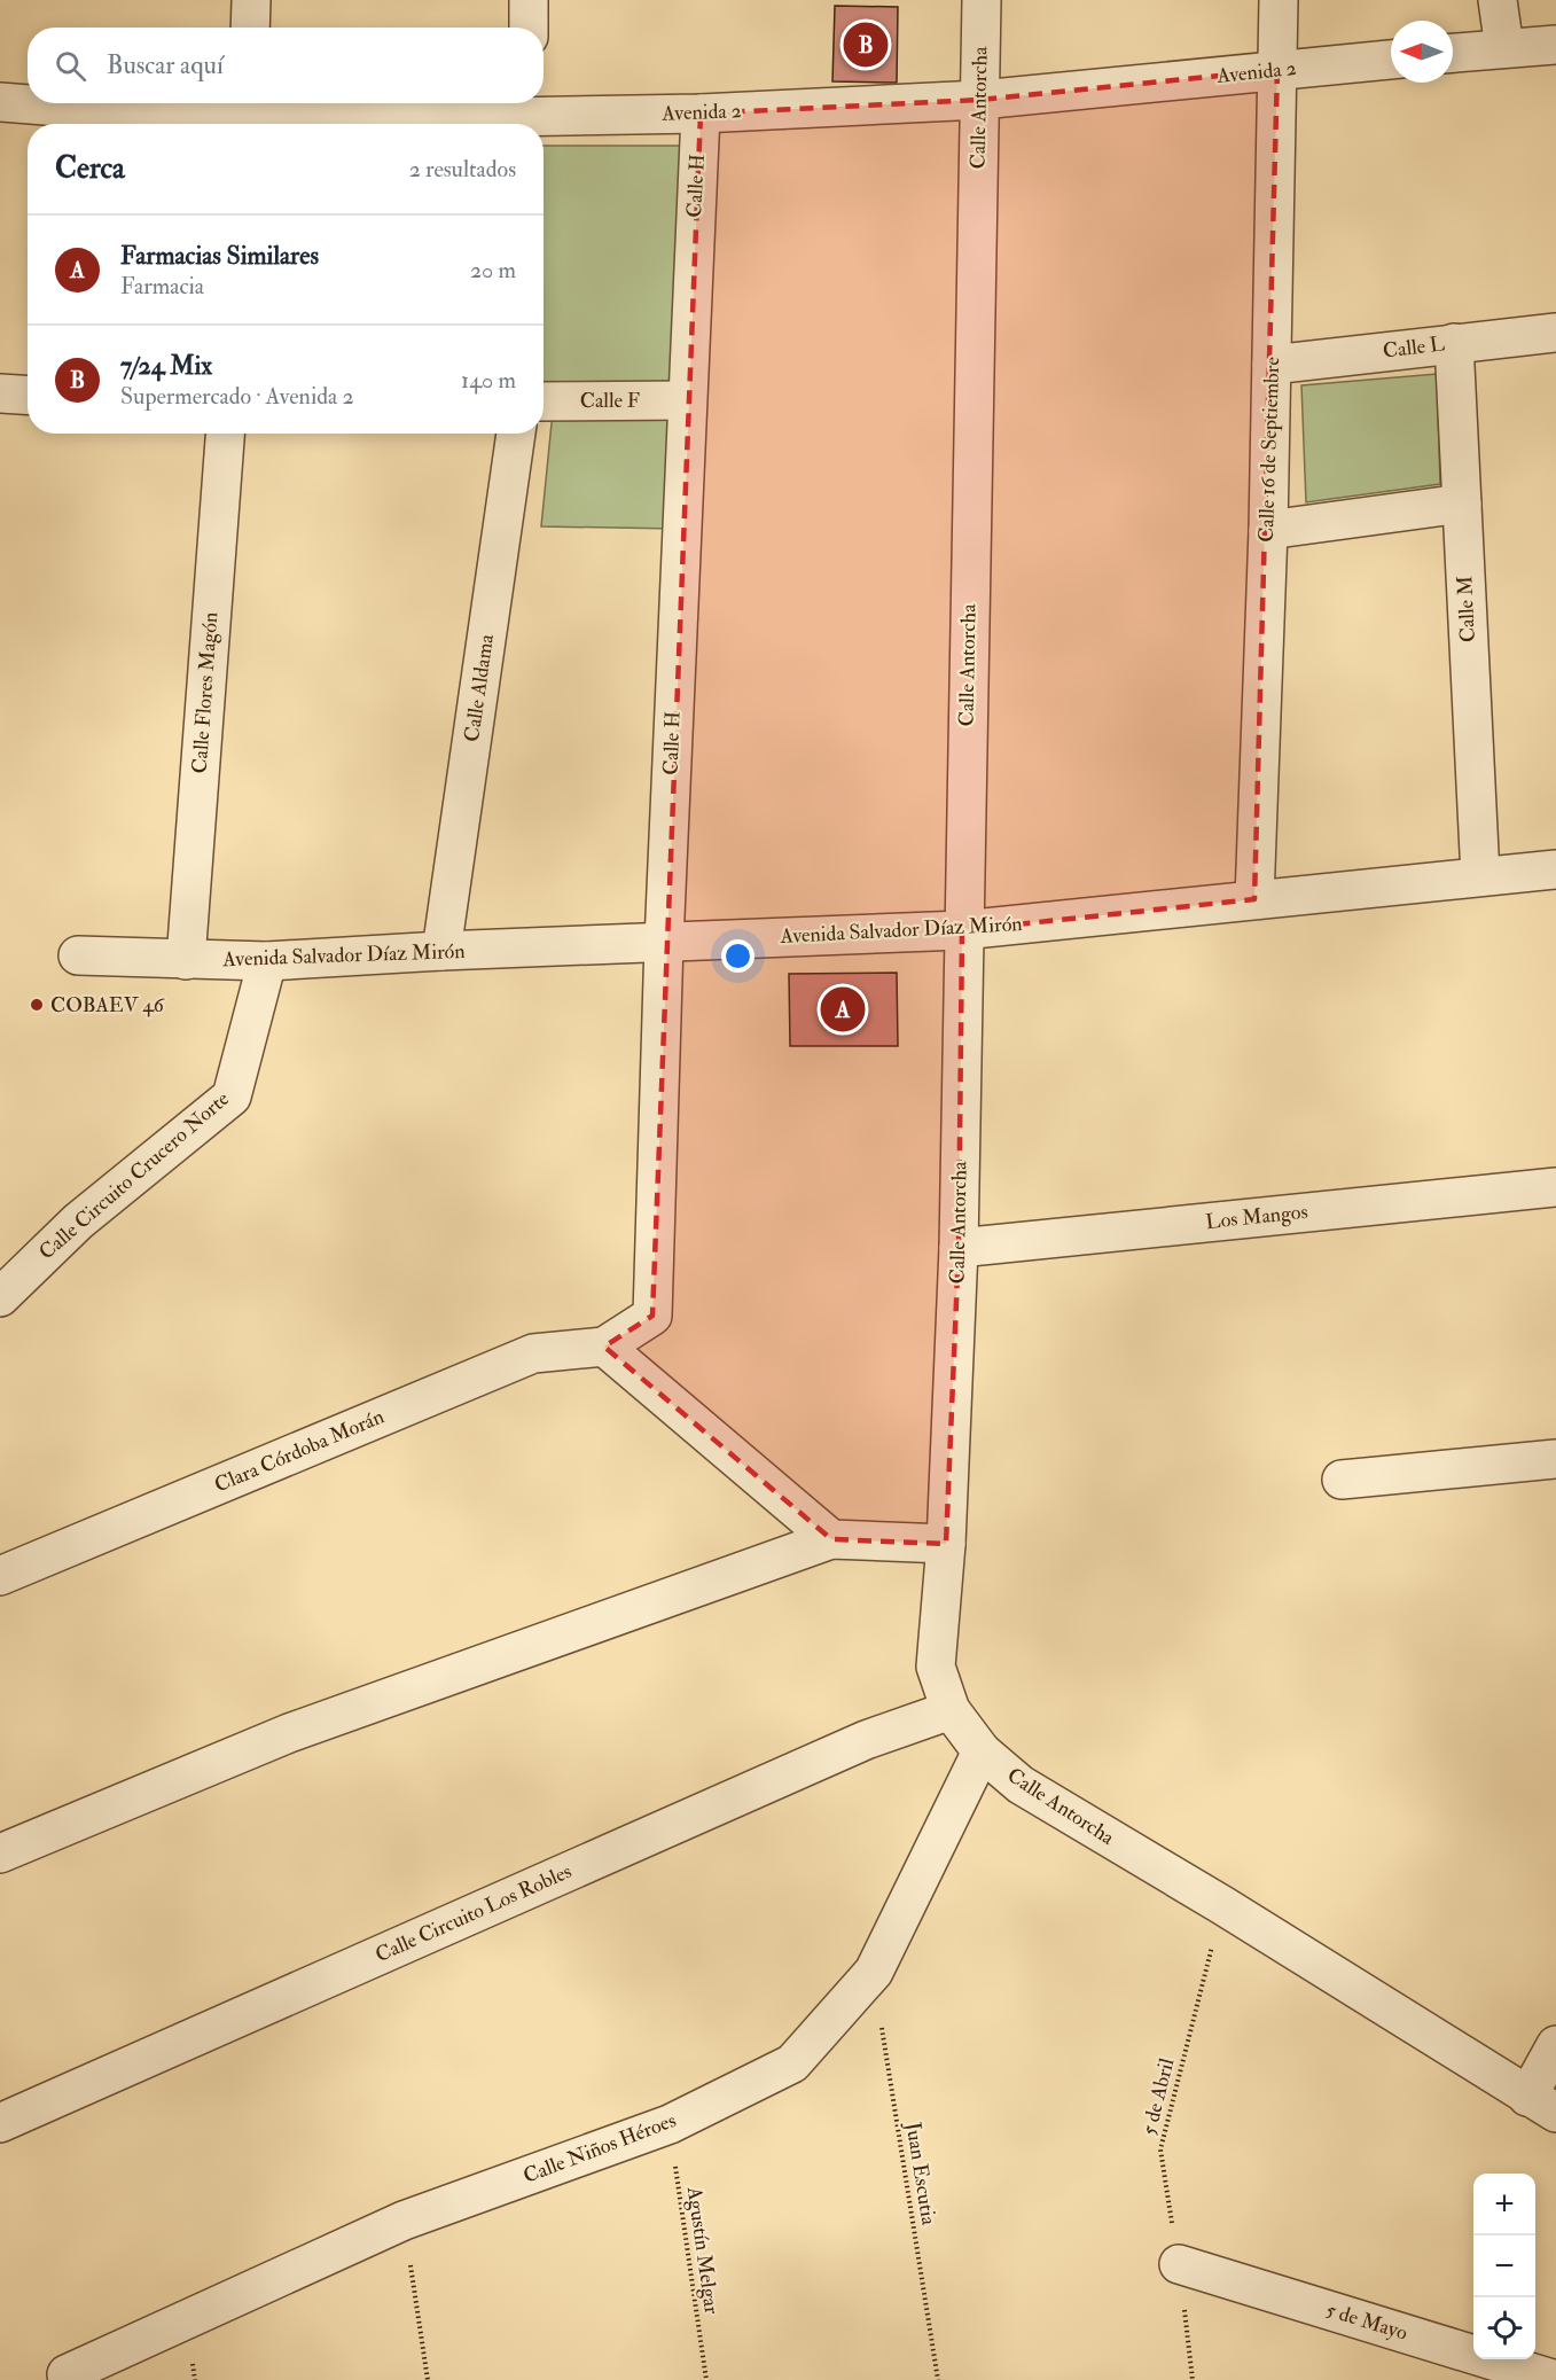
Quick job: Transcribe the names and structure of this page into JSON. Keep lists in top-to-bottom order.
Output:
{
  "streets": {
    "street": [
      "Avenida 2",
      "Calle Antorcha",
      "Calle H",
      "Calle L",
      "Calle F",
      "Calle 16 de Septiembre",
      "Calle M",
      "Calle Aldama",
      "Calle Flores Magón",
      "Avenida Salvador Díaz Mirón",
      "Calle Circuito Crucero Norte",
      "Los Mangos",
      "Clara Córdoba Morán",
      "Calle Circuito Los Robles",
      "Calle Niños Héroes",
      "5 de Mayo"
    ],
    "path": ["5 de Abril", "Juan Escutia", "Agustín Melgar"]
  },
  "crossings": [
    ["Avenida 2", "Calle Antorcha"],
    ["Avenida 2", "Calle H"],
    ["Avenida 2", "Calle 16 de Septiembre"],
    ["Calle Antorcha", "Avenida Salvador Díaz Mirón"],
    ["Calle Antorcha", "Los Mangos"],
    ["Calle Antorcha", "Calle Circuito Los Robles"],
    ["Calle Antorcha", "5 de Abril"],
    ["Calle Antorcha", "Calle Niños Héroes"],
    ["Calle H", "Calle F"],
    ["Calle H", "Avenida Salvador Díaz Mirón"],
    ["Calle H", "Clara Córdoba Morán"],
    ["Calle L", "Calle 16 de Septiembre"],
    ["Calle L", "Calle M"],
    ["Calle 16 de Septiembre", "Avenida Salvador Díaz Mirón"],
    ["Calle M", "Avenida Salvador Díaz Mirón"],
    ["Calle Aldama", "Avenida Salvador Díaz Mirón"],
    ["Calle Flores Magón", "Avenida Salvador Díaz Mirón"],
    ["Avenida Salvador Díaz Mirón", "Calle Circuito Crucero Norte"],
    ["5 de Abril", "5 de Mayo"],
    ["Calle Niños Héroes", "Juan Escutia"],
    ["Calle Niños Héroes", "Agustín Melgar"]
  ],
  "places": ["COBAEV 46"],
  "north": "left",
  "page": {
    "pins": ["B", "A"],
    "search": "Buscar aquí",
    "heading": ["Cerca", "2 resultados"],
    "list": [
      {
        "mark": "A",
        "name": "Farmacias Similares",
        "note": "Farmacia",
        "value": "20 m"
      },
      {
        "mark": "B",
        "name": "7/24 Mix",
        "note": "Supermercado · Avenida 2",
        "value": "140 m"
      }
    ],
    "map_buttons": ["+", "−"]
  }
}
